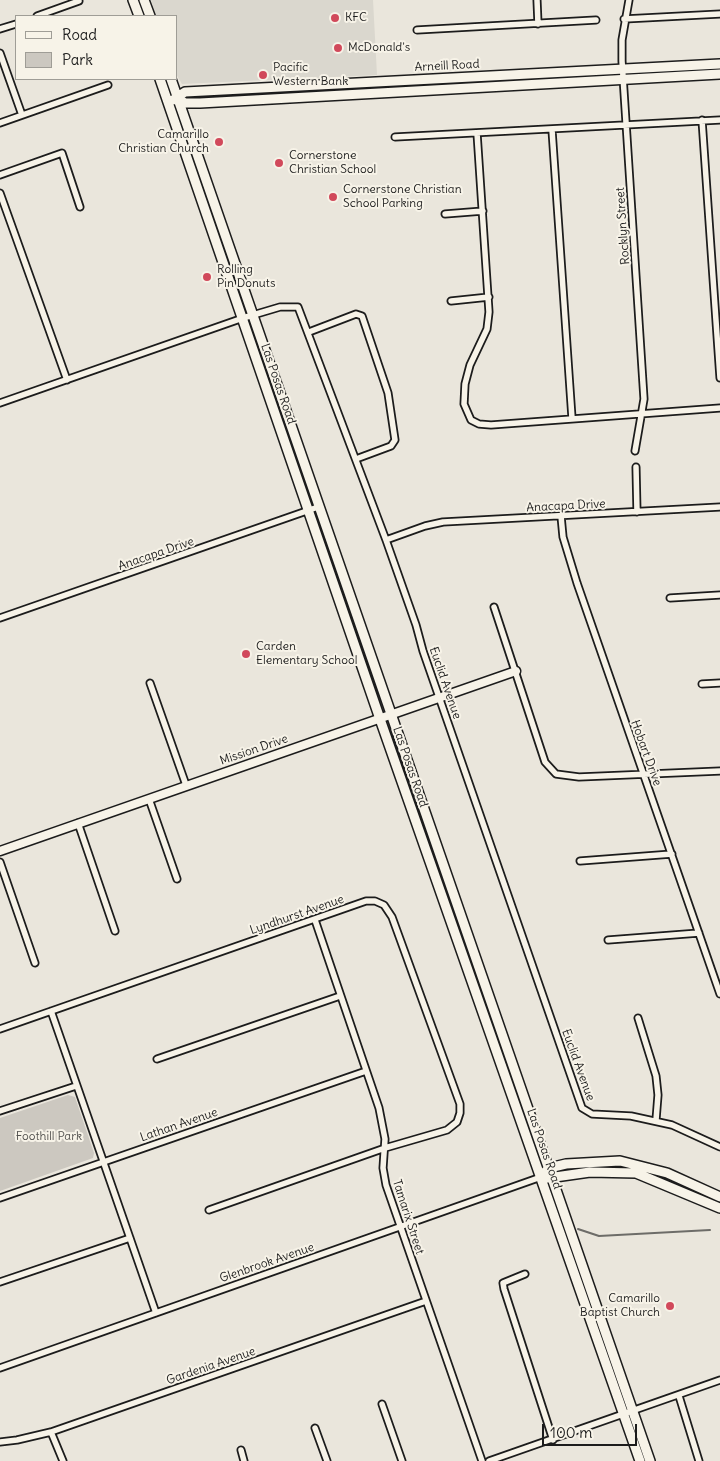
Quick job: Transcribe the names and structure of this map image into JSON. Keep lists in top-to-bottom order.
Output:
{
  "streets": {
    "main road": ["Arneill Road", "Las Posas Road"],
    "street": [
      "Rocklyn Street",
      "Anacapa Drive",
      "Euclid Avenue",
      "Mission Drive",
      "Hobart Drive",
      "Lyndhurst Avenue",
      "Lathan Avenue",
      "Tamarix Street",
      "Glenbrook Avenue",
      "Gardenia Avenue"
    ]
  },
  "crossings": [
    ["Arneill Road", "Rocklyn Street"],
    ["Arneill Road", "Las Posas Road"],
    ["Las Posas Road", "Anacapa Drive"],
    ["Las Posas Road", "Euclid Avenue"],
    ["Las Posas Road", "Mission Drive"],
    ["Las Posas Road", "Glenbrook Avenue"],
    ["Anacapa Drive", "Euclid Avenue"],
    ["Anacapa Drive", "Hobart Drive"],
    ["Euclid Avenue", "Mission Drive"],
    ["Lyndhurst Avenue", "Tamarix Street"],
    ["Lathan Avenue", "Tamarix Street"],
    ["Tamarix Street", "Glenbrook Avenue"],
    ["Tamarix Street", "Gardenia Avenue"]
  ],
  "parks": ["Foothill Park"],
  "places": [
    "KFC",
    "McDonald's",
    "Pacific Western Bank",
    "Camarillo Christian Church",
    "Cornerstone Christian School",
    "Cornerstone Christian School Parking",
    "Rolling Pin Donuts",
    "Carden Elementary School",
    "Camarillo Baptist Church"
  ],
  "legend": ["Road", "Park"],
  "scale_bar": "100 m"
}
